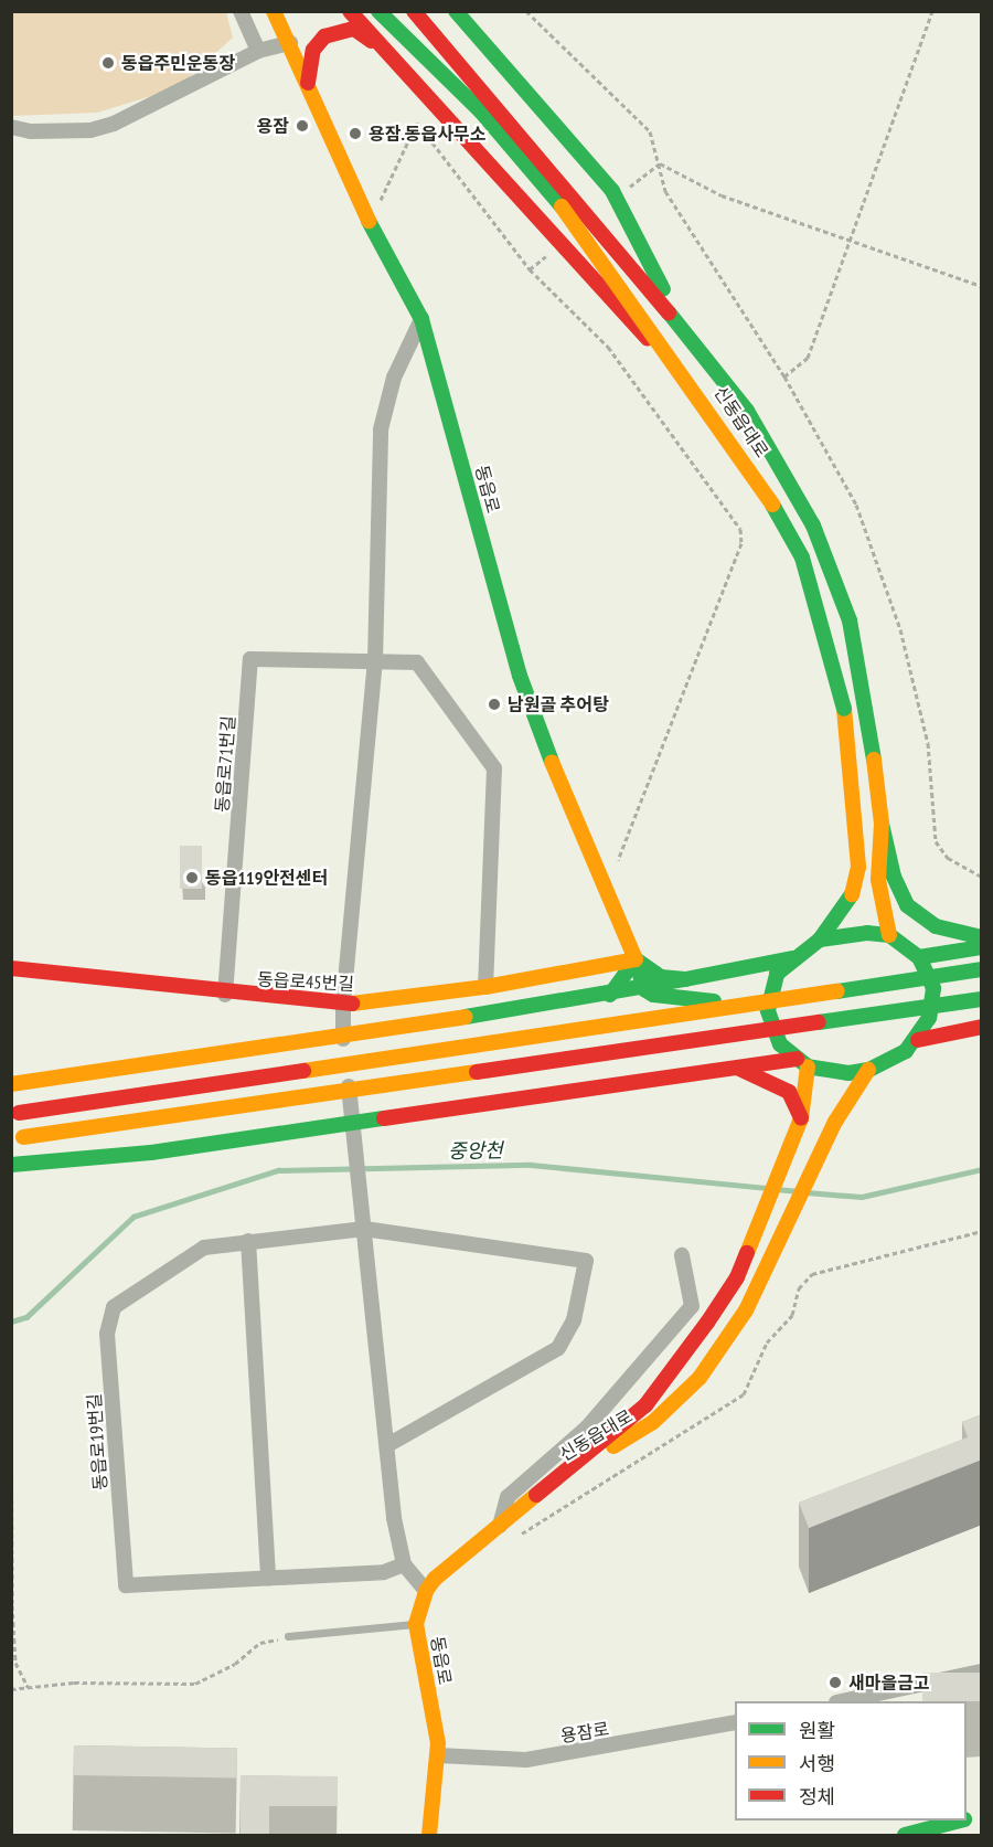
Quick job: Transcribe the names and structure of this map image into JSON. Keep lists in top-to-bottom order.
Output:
{
  "streets": {
    "main road": ["신동읍대로", "동읍로", "동읍로45번길"],
    "street": ["동읍로71번길", "동읍로19번길", "용잠로"]
  },
  "crossings": [
    ["신동읍대로", "동읍로"],
    ["동읍로", "동읍로45번길"],
    ["동읍로", "용잠로"],
    ["동읍로71번길", "동읍로45번길"]
  ],
  "water": ["중앙천"],
  "places": [
    "동읍주민운동장",
    "용잠",
    "용잠.동읍사무소",
    "남원골 추어탕",
    "동읍119안전센터",
    "새마을금고"
  ],
  "legend": ["원활", "서행", "정체"]
}
